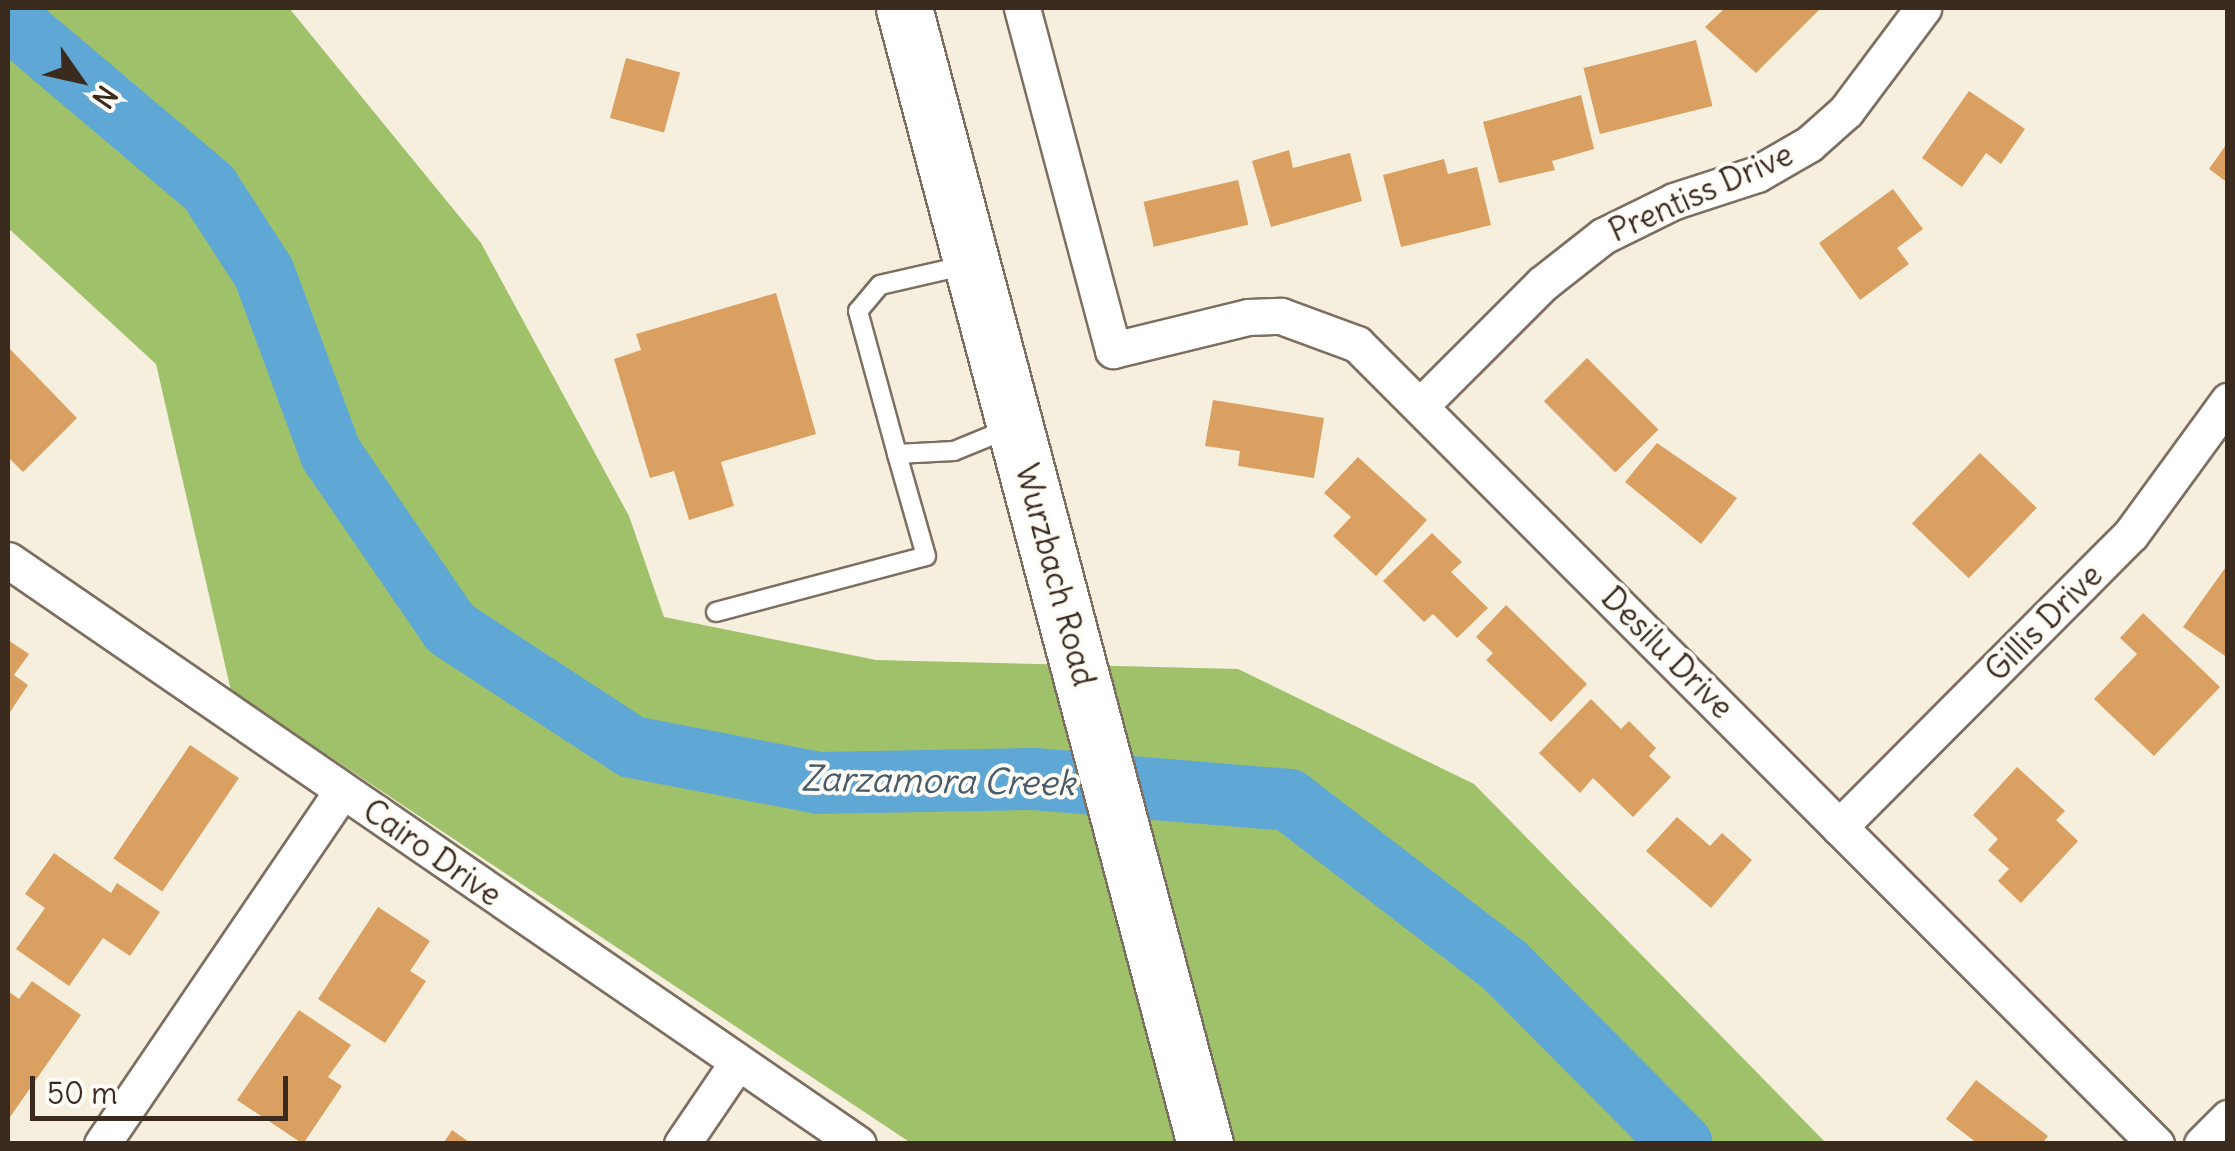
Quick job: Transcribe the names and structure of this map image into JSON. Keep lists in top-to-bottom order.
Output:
{
  "streets": {
    "main road": ["Wurzbach Road"],
    "street": [
      "Prentiss Drive",
      "Gillis Drive",
      "Desilu Drive",
      "Cairo Drive"
    ]
  },
  "crossings": [
    ["Prentiss Drive", "Desilu Drive"],
    ["Gillis Drive", "Desilu Drive"]
  ],
  "water": ["Zarzamora Creek"],
  "scale_bar": "50 m",
  "north": "bottom right"
}
